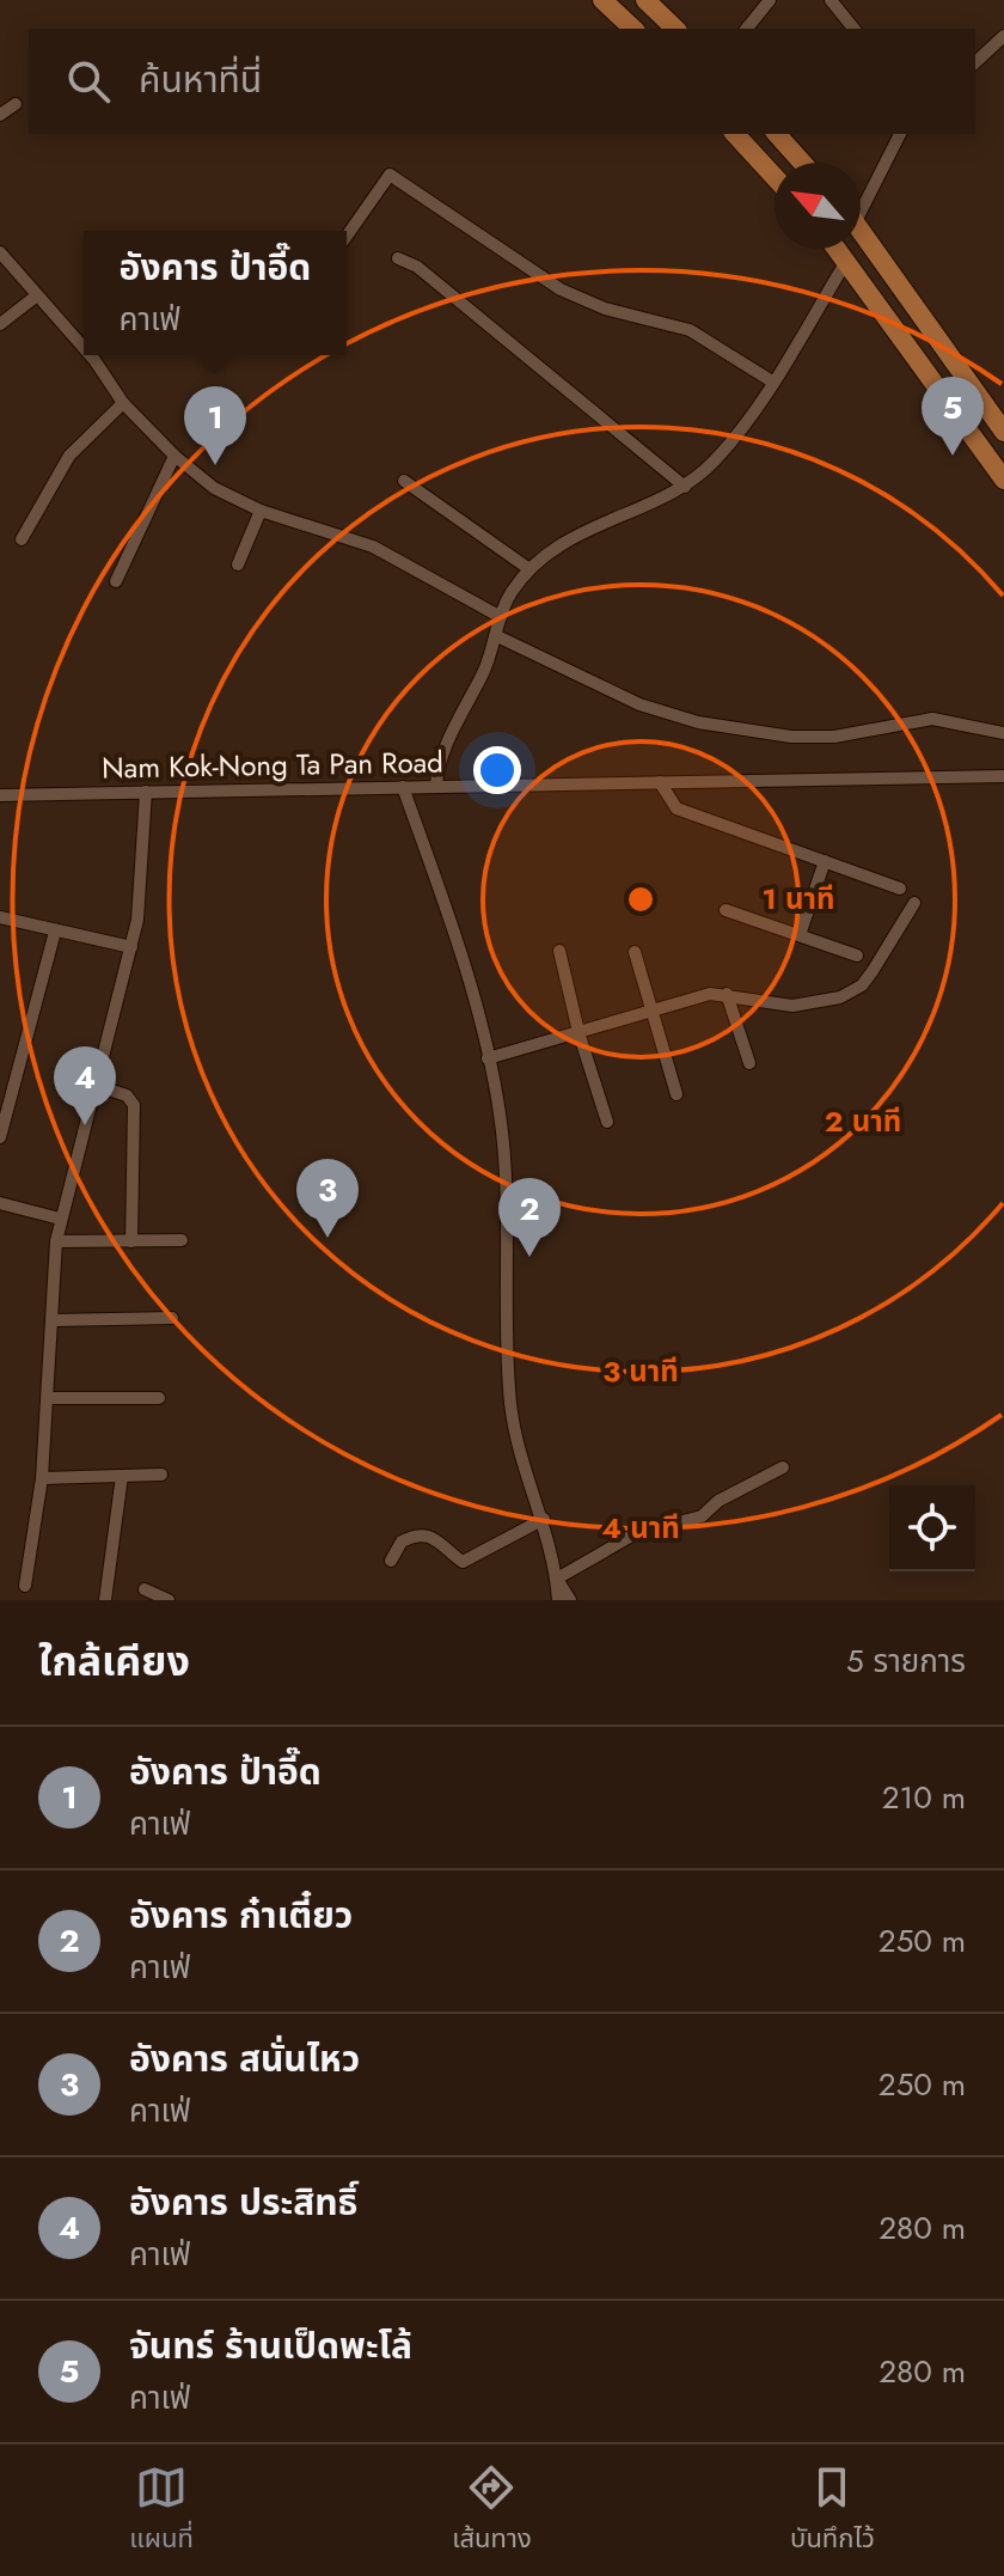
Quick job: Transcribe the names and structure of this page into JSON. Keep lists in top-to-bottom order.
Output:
{
  "streets": {
    "street": ["Nam Kok-Nong Ta Pan Road"]
  },
  "north": "top left",
  "page": {
    "search": "ค้นหาที่นี่",
    "popup": ["อังคาร ป้าอี๊ด", "คาเฟ่"],
    "pins": [
      "5",
      "1",
      "4",
      "3",
      "2"
    ],
    "heading": ["ใกล้เคียง", "5 รายการ"],
    "list": [
      {
        "mark": "1",
        "name": "อังคาร ป้าอี๊ด",
        "note": "คาเฟ่",
        "value": "210 m"
      },
      {
        "mark": "2",
        "name": "อังคาร ก๋าเตี๋ยว",
        "note": "คาเฟ่",
        "value": "250 m"
      },
      {
        "mark": "3",
        "name": "อังคาร สนั่นไหว",
        "note": "คาเฟ่",
        "value": "250 m"
      },
      {
        "mark": "4",
        "name": "อังคาร ประสิทธิ์",
        "note": "คาเฟ่",
        "value": "280 m"
      },
      {
        "mark": "5",
        "name": "จันทร์ ร้านเป็ดพะโล้",
        "note": "คาเฟ่",
        "value": "280 m"
      }
    ],
    "nav": ["แผนที่", "เส้นทาง", "บันทึกไว้"]
  },
  "rings": [
    "1 นาที",
    "2 นาที",
    "3 นาที",
    "4 นาที"
  ]
}
